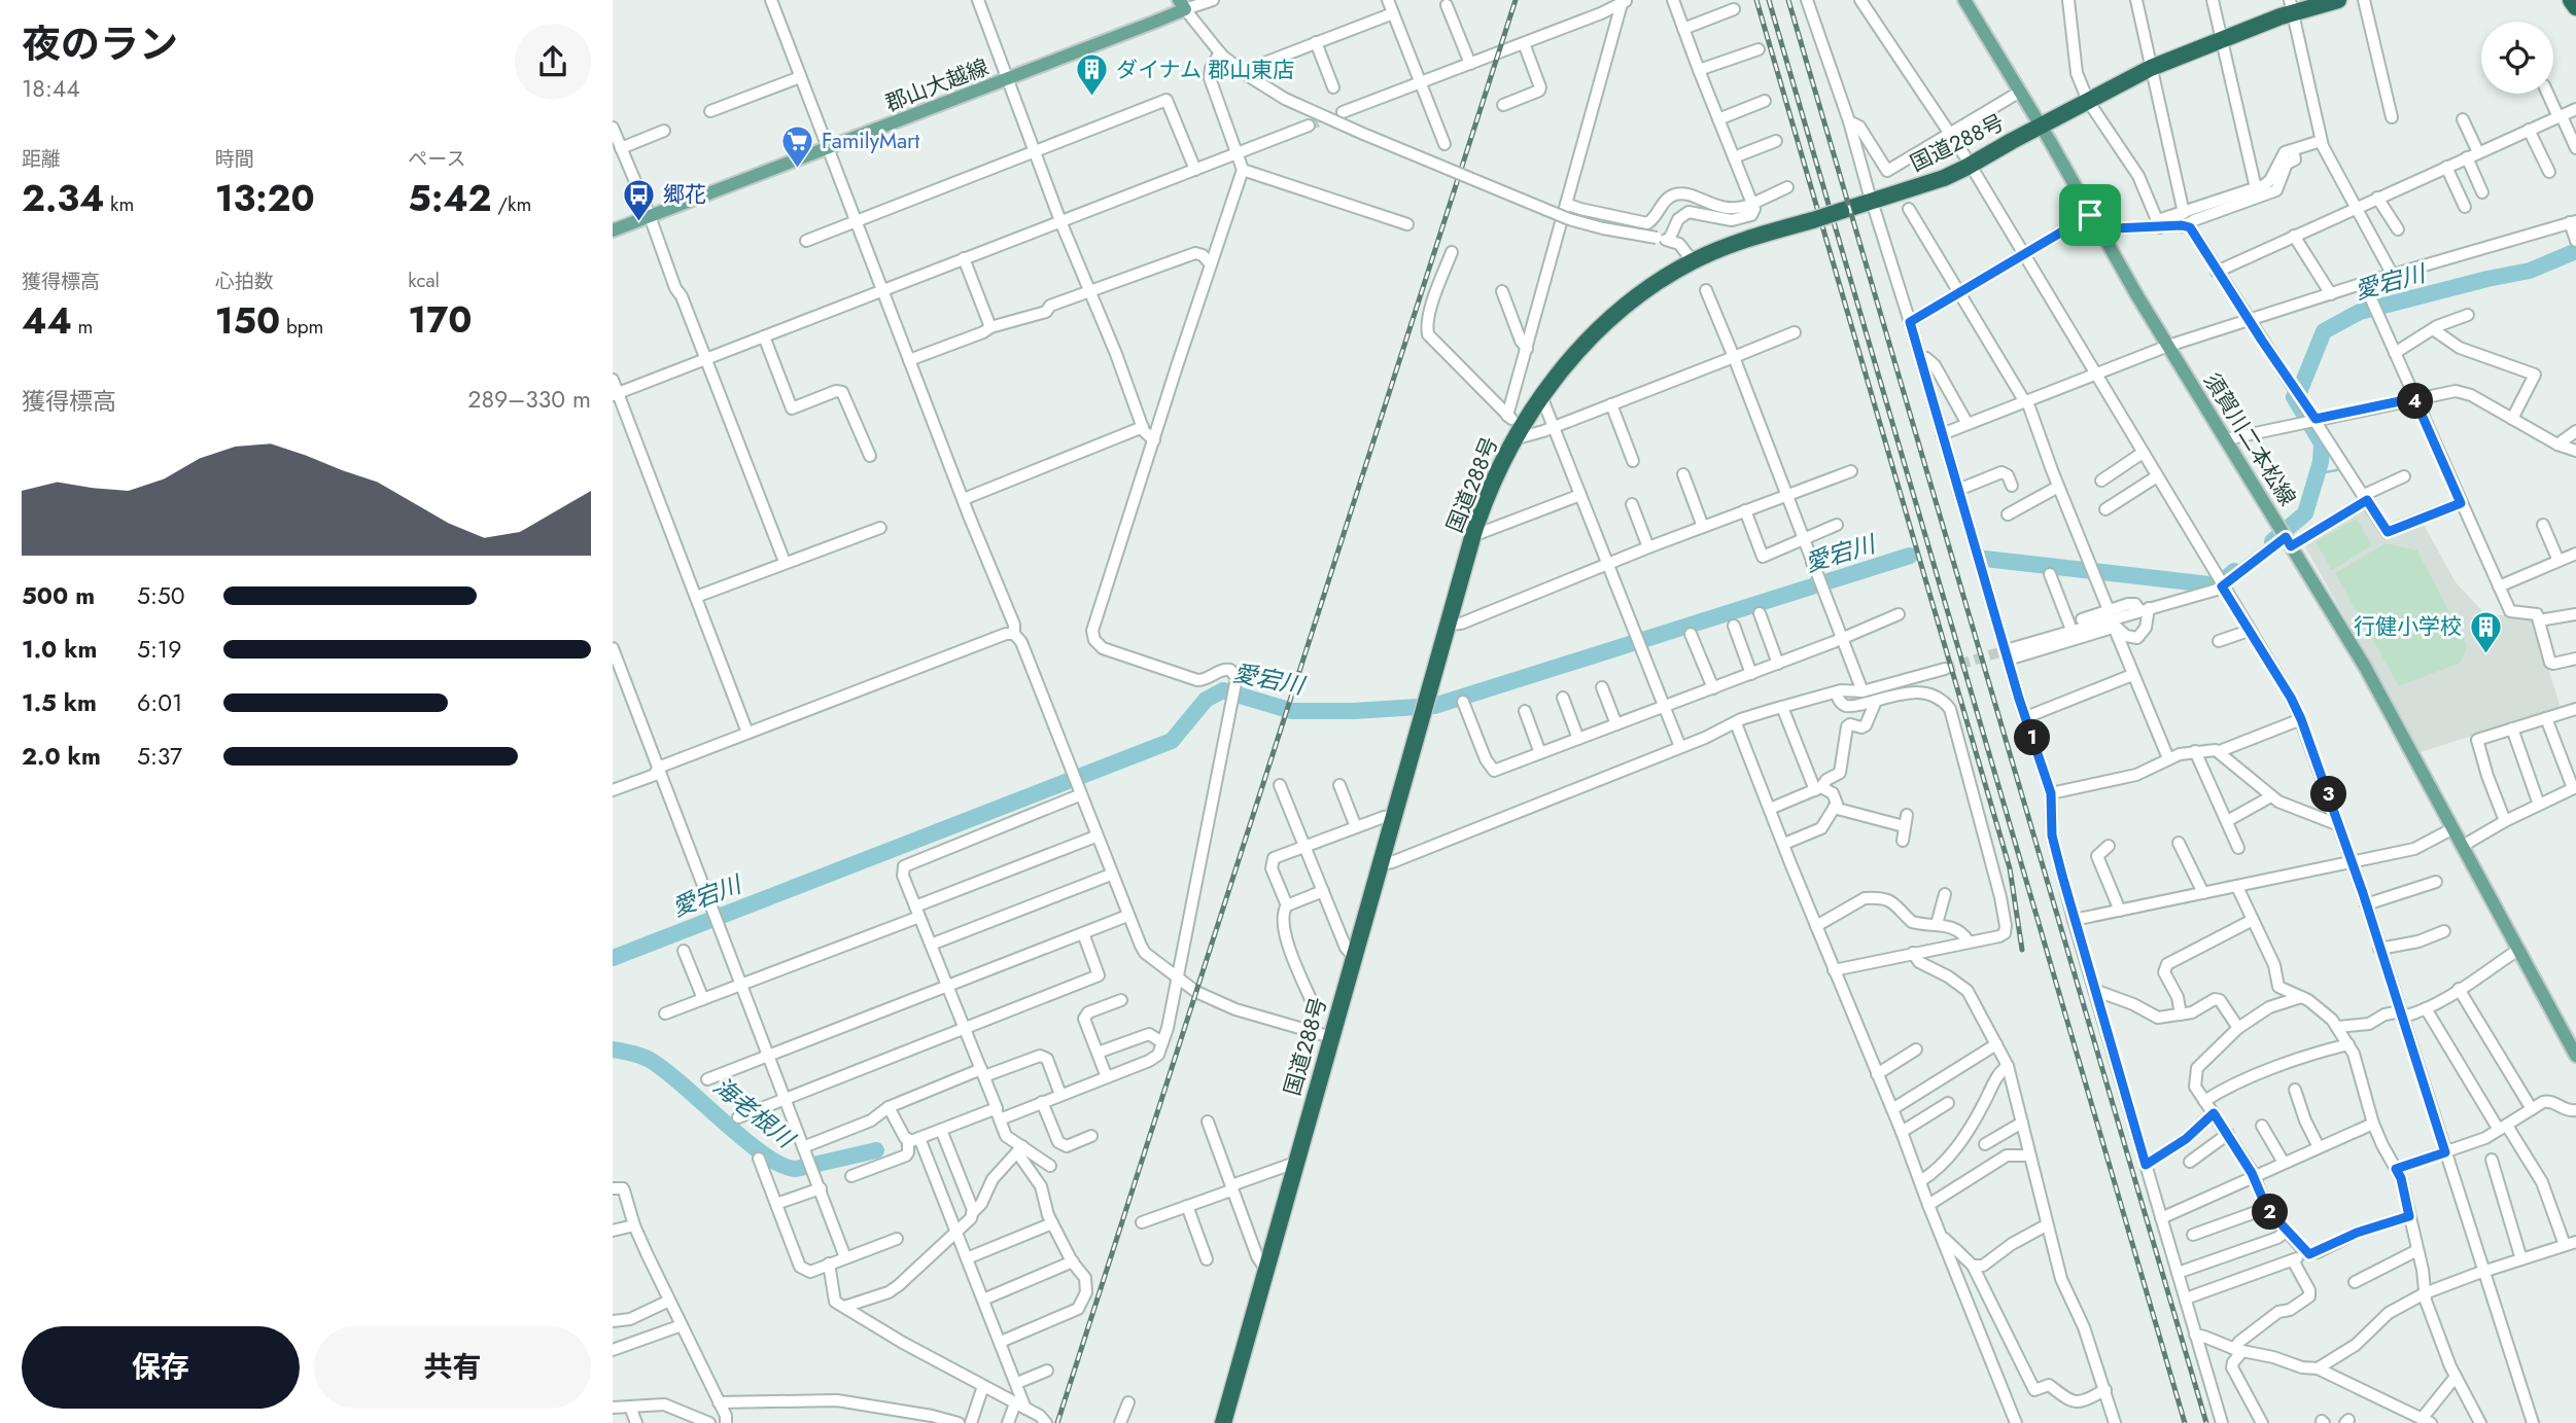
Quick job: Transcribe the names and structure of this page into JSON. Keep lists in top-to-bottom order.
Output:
{
  "streets": {
    "highway": ["国道288号"],
    "main road": ["郡山大越線", "須賀川二本松線"]
  },
  "crossings": [
    ["国道288号", "須賀川二本松線"]
  ],
  "water": ["愛宕川", "海老根川"],
  "places": {
    "building": ["ダイナム 郡山東店", "行健小学校"],
    "supermarket": ["FamilyMart"],
    "bus stop": ["郷花"]
  },
  "page": {
    "heading": ["夜のラン", "18:44"],
    "stats": [
      ["距離", "2.34 km"],
      ["時間", "13:20"],
      ["ペース", "5:42 /km"],
      ["獲得標高", "44 m"],
      ["心拍数", "150 bpm"],
      ["kcal", "170"]
    ],
    "chart": ["獲得標高", "289–330 m"],
    "pins": [
      "4",
      "1",
      "3",
      "2"
    ],
    "list": [
      {
        "name": "500 m",
        "note": "5:50"
      },
      {
        "name": "1.0 km",
        "note": "5:19"
      },
      {
        "name": "1.5 km",
        "note": "6:01"
      },
      {
        "name": "2.0 km",
        "note": "5:37"
      }
    ],
    "buttons": ["保存", "共有"]
  }
}
